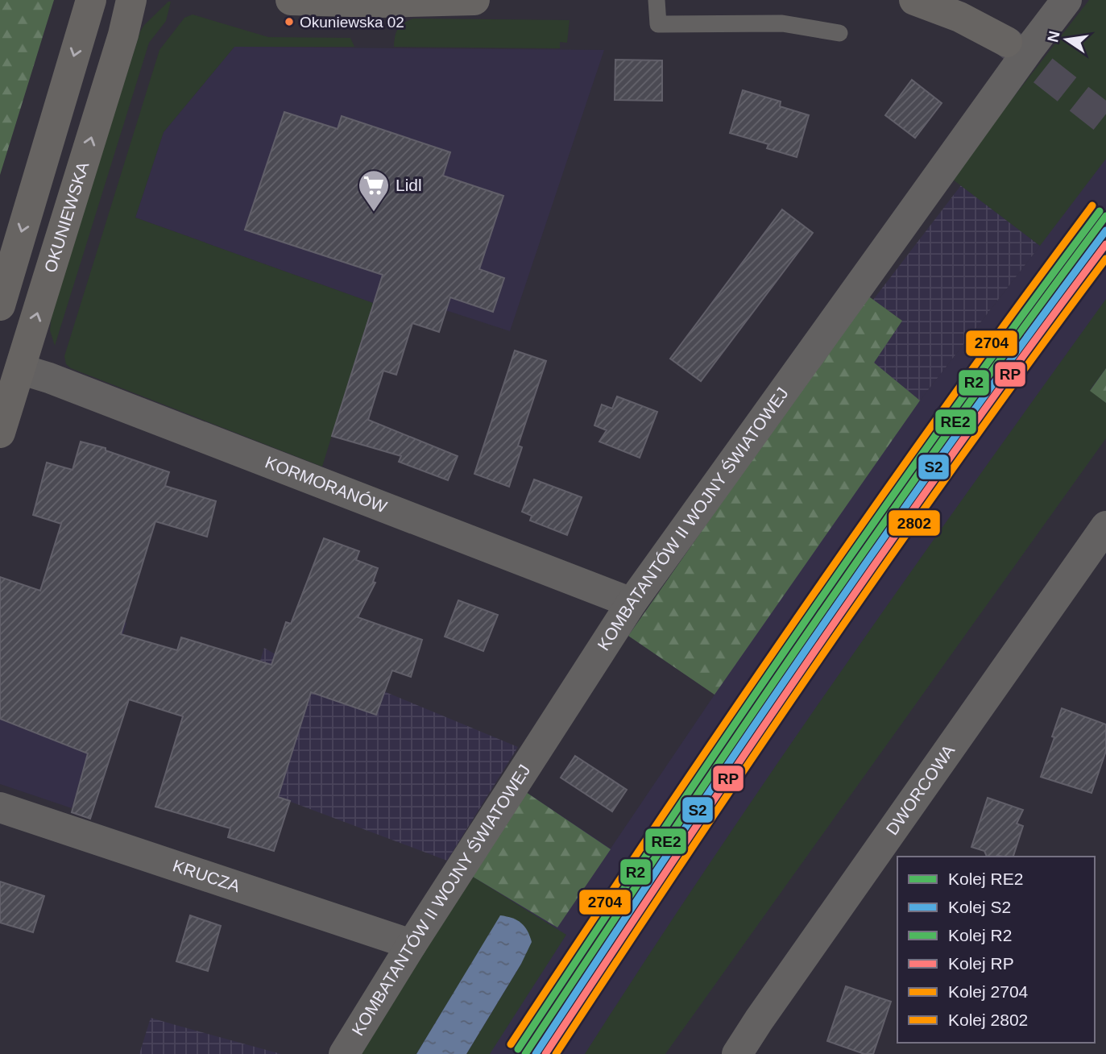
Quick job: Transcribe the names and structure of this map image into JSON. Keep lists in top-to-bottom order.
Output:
{
  "streets": {
    "main road": ["OKUNIEWSKA"],
    "street": [
      "KORMORANÓW",
      "KOMBATANTÓW II WOJNY ŚWIATOWEJ",
      "DWORCOWA",
      "KRUCZA"
    ]
  },
  "crossings": [
    ["OKUNIEWSKA", "KORMORANÓW"],
    ["KORMORANÓW", "KOMBATANTÓW II WOJNY ŚWIATOWEJ"],
    ["KOMBATANTÓW II WOJNY ŚWIATOWEJ", "KRUCZA"]
  ],
  "places": {
    "other": ["Okuniewska 02"],
    "supermarket": ["Lidl"]
  },
  "lines": [
    "rail line 2704",
    "rail line R2",
    "rail line RE2",
    "rail line S2",
    "rail line RP",
    "rail line 2802"
  ],
  "legend": [
    "Kolej RE2",
    "Kolej S2",
    "Kolej R2",
    "Kolej RP",
    "Kolej 2704",
    "Kolej 2802"
  ],
  "north": "left"
}
